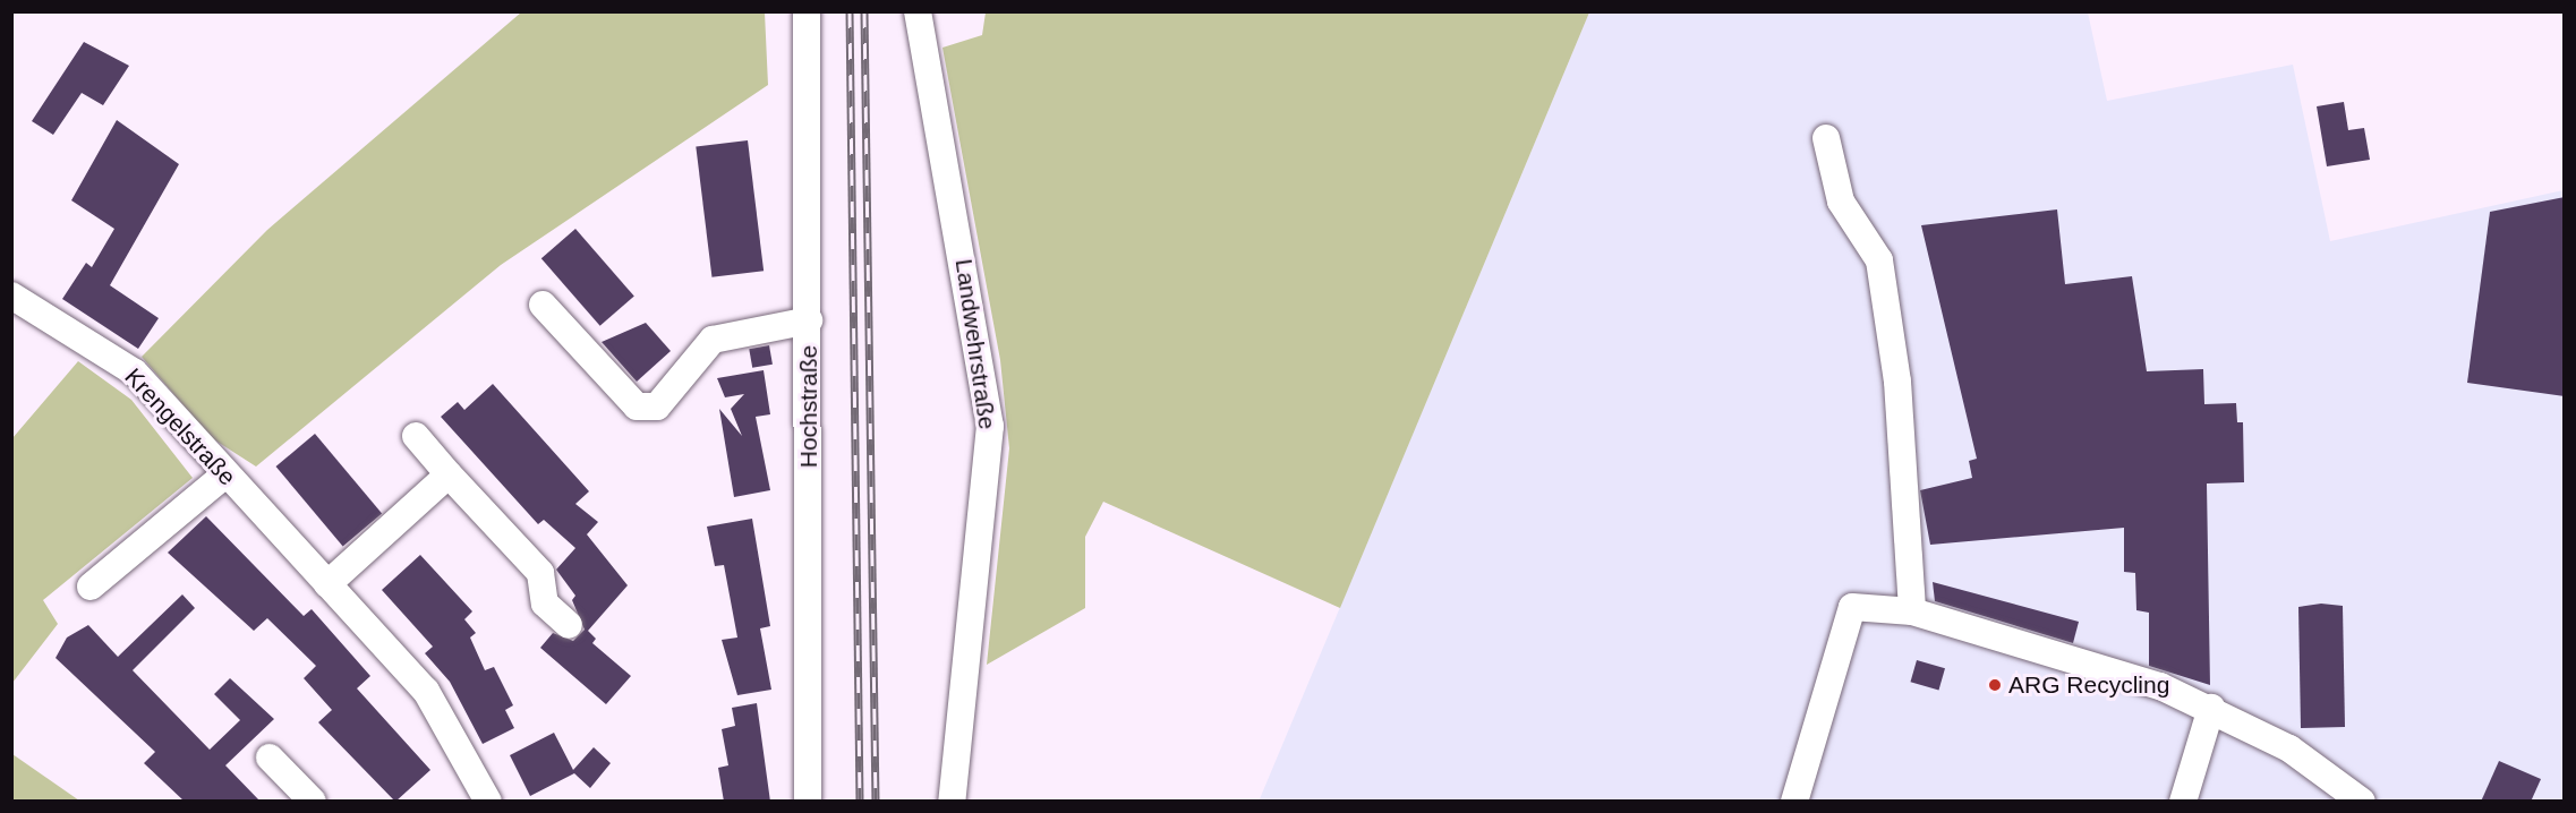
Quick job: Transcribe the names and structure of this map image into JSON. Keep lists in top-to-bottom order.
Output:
{
  "streets": {
    "street": ["Landwehrstraße", "Hochstraße", "Krengelstraße"]
  },
  "places": ["ARG Recycling"]
}
